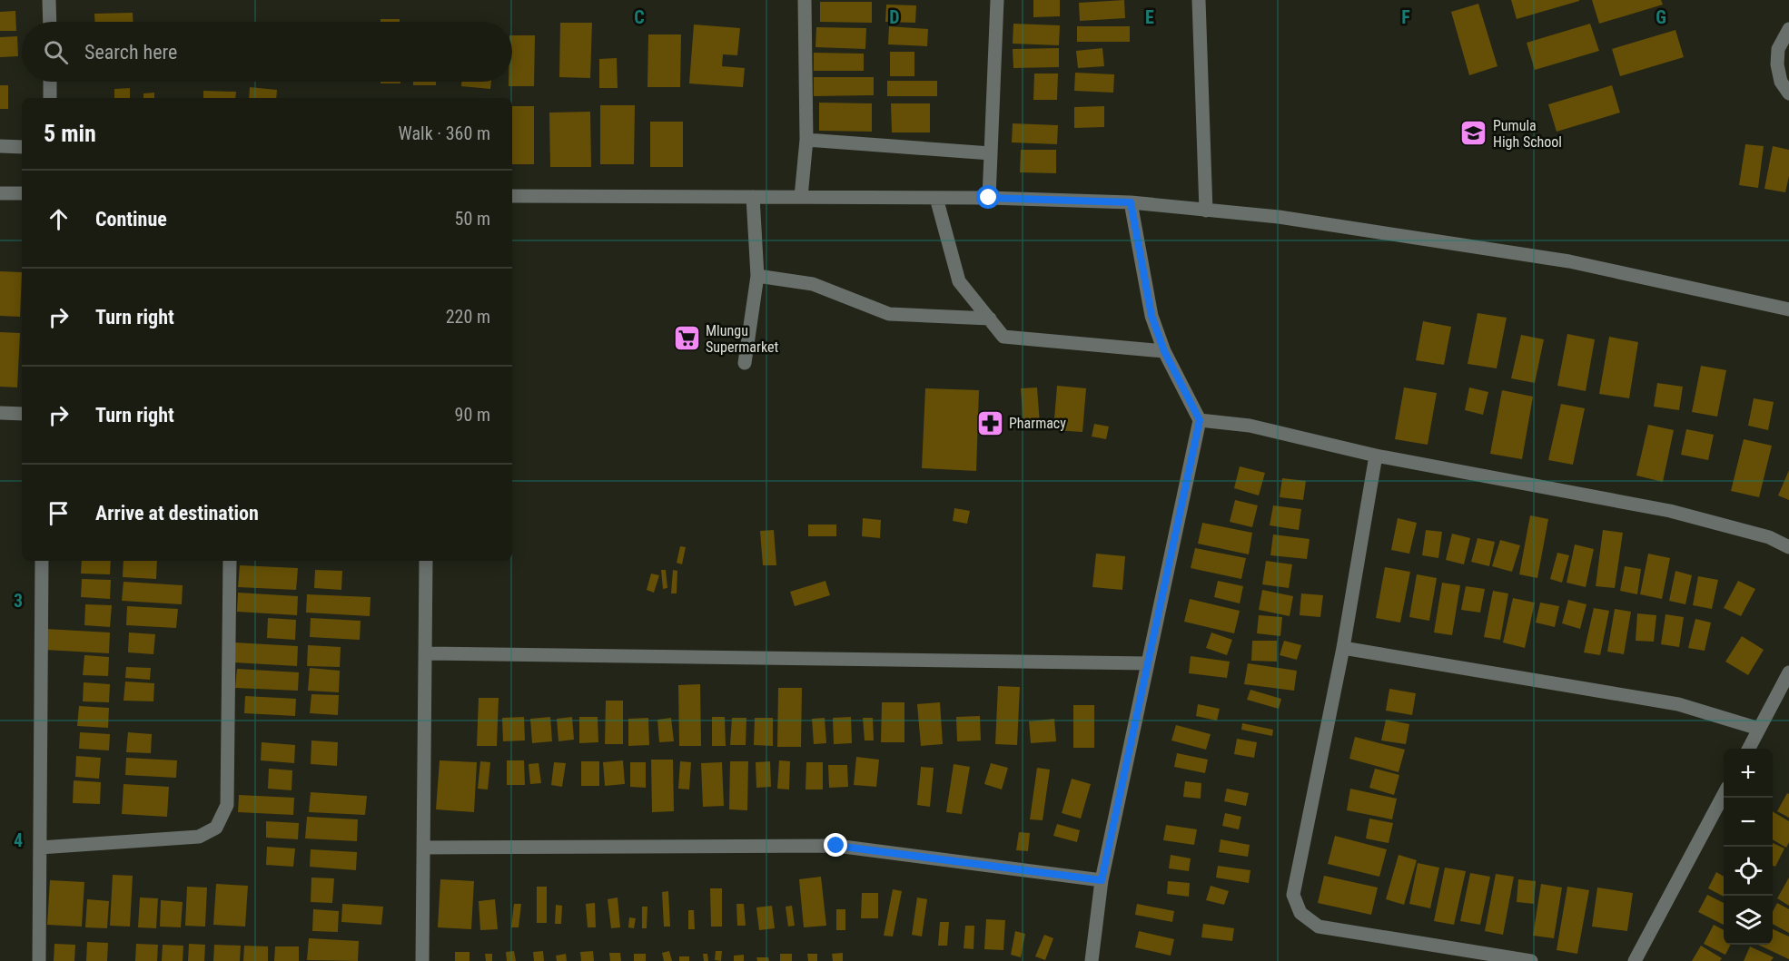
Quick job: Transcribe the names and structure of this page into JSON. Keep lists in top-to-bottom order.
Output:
{
  "places": {
    "school or university": ["Pumula High School"],
    "supermarket": ["Mlungu Supermarket"],
    "pharmacy": ["Pharmacy"]
  },
  "page": {
    "search": "Search here",
    "heading": ["5 min", "Walk · 360 m"],
    "list": [
      ["Continue", "50 m"],
      ["Turn right", "220 m"],
      ["Turn right", "90 m"],
      "Arrive at destination"
    ],
    "map_buttons": ["+", "−"]
  },
  "grid": {
    "columns": [
      "C",
      "D",
      "E",
      "F",
      "G"
    ],
    "rows": ["3", "4"]
  }
}
